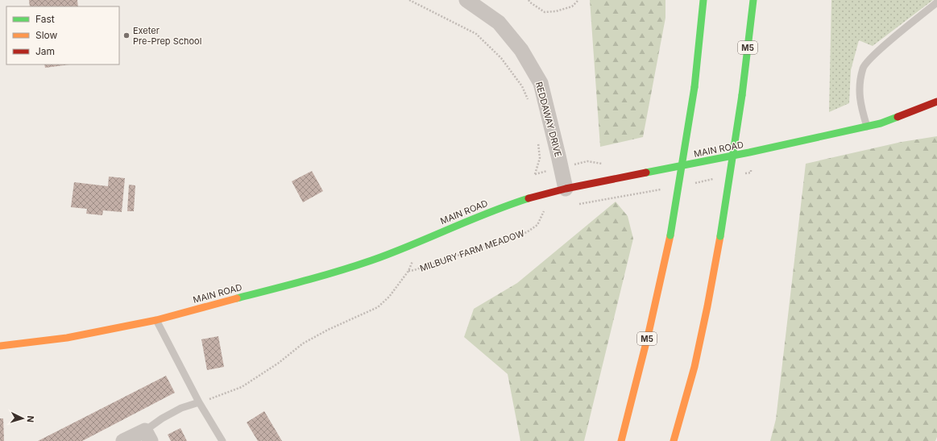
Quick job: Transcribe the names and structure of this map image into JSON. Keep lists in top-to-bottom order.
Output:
{
  "streets": {
    "main road": ["M5", "MAIN ROAD"],
    "street": ["REDDAWAY DRIVE"],
    "path": ["MILBURY FARM MEADOW"]
  },
  "crossings": [
    ["REDDAWAY DRIVE", "MAIN ROAD"],
    ["MAIN ROAD", "MILBURY FARM MEADOW"]
  ],
  "places": ["Exeter Pre-Prep School"],
  "legend": ["Fast", "Slow", "Jam"],
  "north": "right"
}
